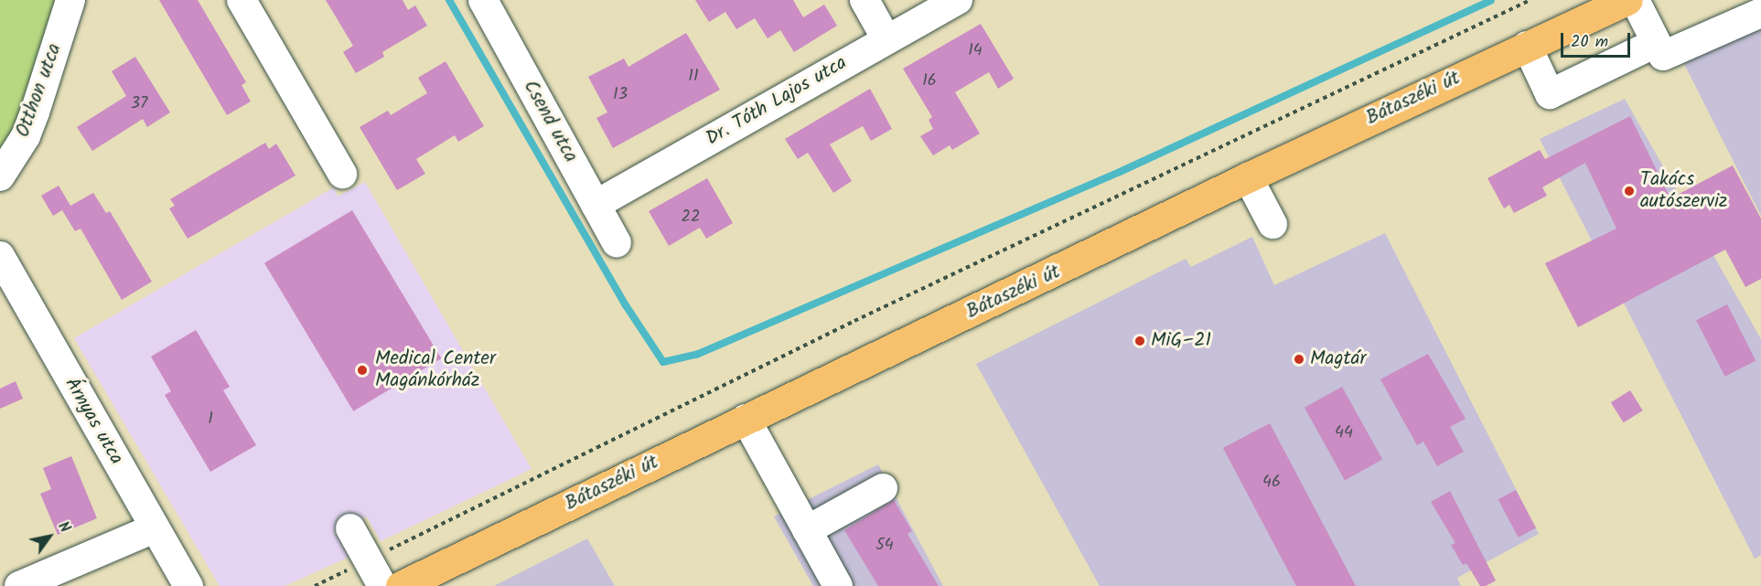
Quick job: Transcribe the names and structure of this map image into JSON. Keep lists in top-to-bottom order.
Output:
{
  "streets": {
    "main road": ["Bátaszéki út"],
    "street": [
      "Otthon utca",
      "Dr. Tóth Lajos utca",
      "Csend utca",
      "Árnyas utca"
    ]
  },
  "crossings": [
    ["Dr. Tóth Lajos utca", "Csend utca"]
  ],
  "places": [
    "Takács autószerviz",
    "MiG–21",
    "Magtár",
    "Medical Center Magánkórház"
  ],
  "house_numbers": [
    "14",
    "11",
    "16",
    "13",
    "37",
    "22",
    "1",
    "44",
    "46",
    "54"
  ],
  "scale_bar": "20 m",
  "north": "top right"
}
